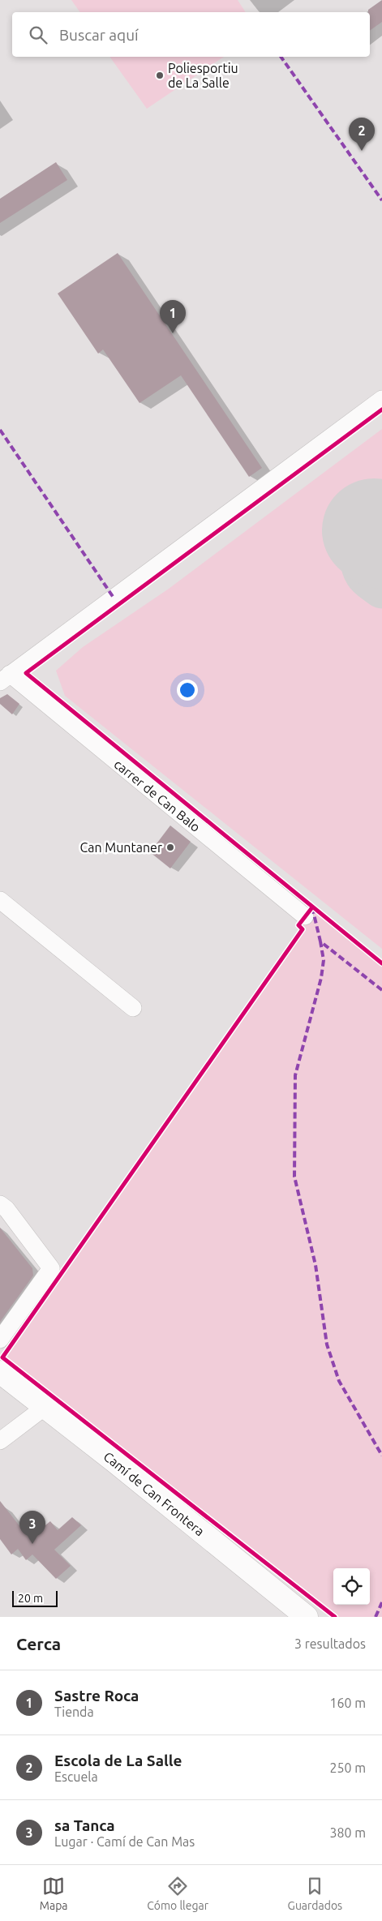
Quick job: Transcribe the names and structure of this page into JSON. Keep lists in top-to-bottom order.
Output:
{
  "streets": {
    "street": ["carrer de Can Balo", "Camí de Can Frontera"]
  },
  "places": ["Poliesportiu de La Salle", "Can Muntaner"],
  "scale_bar": "20 m",
  "page": {
    "search": "Buscar aquí",
    "pins": ["2", "1", "3"],
    "scale": "20 m",
    "heading": ["Cerca", "3 resultados"],
    "list": [
      {
        "mark": "1",
        "name": "Sastre Roca",
        "note": "Tienda",
        "value": "160 m"
      },
      {
        "mark": "2",
        "name": "Escola de La Salle",
        "note": "Escuela",
        "value": "250 m"
      },
      {
        "mark": "3",
        "name": "sa Tanca",
        "note": "Lugar · Camí de Can Mas",
        "value": "380 m"
      }
    ],
    "nav": ["Mapa", "Cómo llegar", "Guardados"]
  }
}
